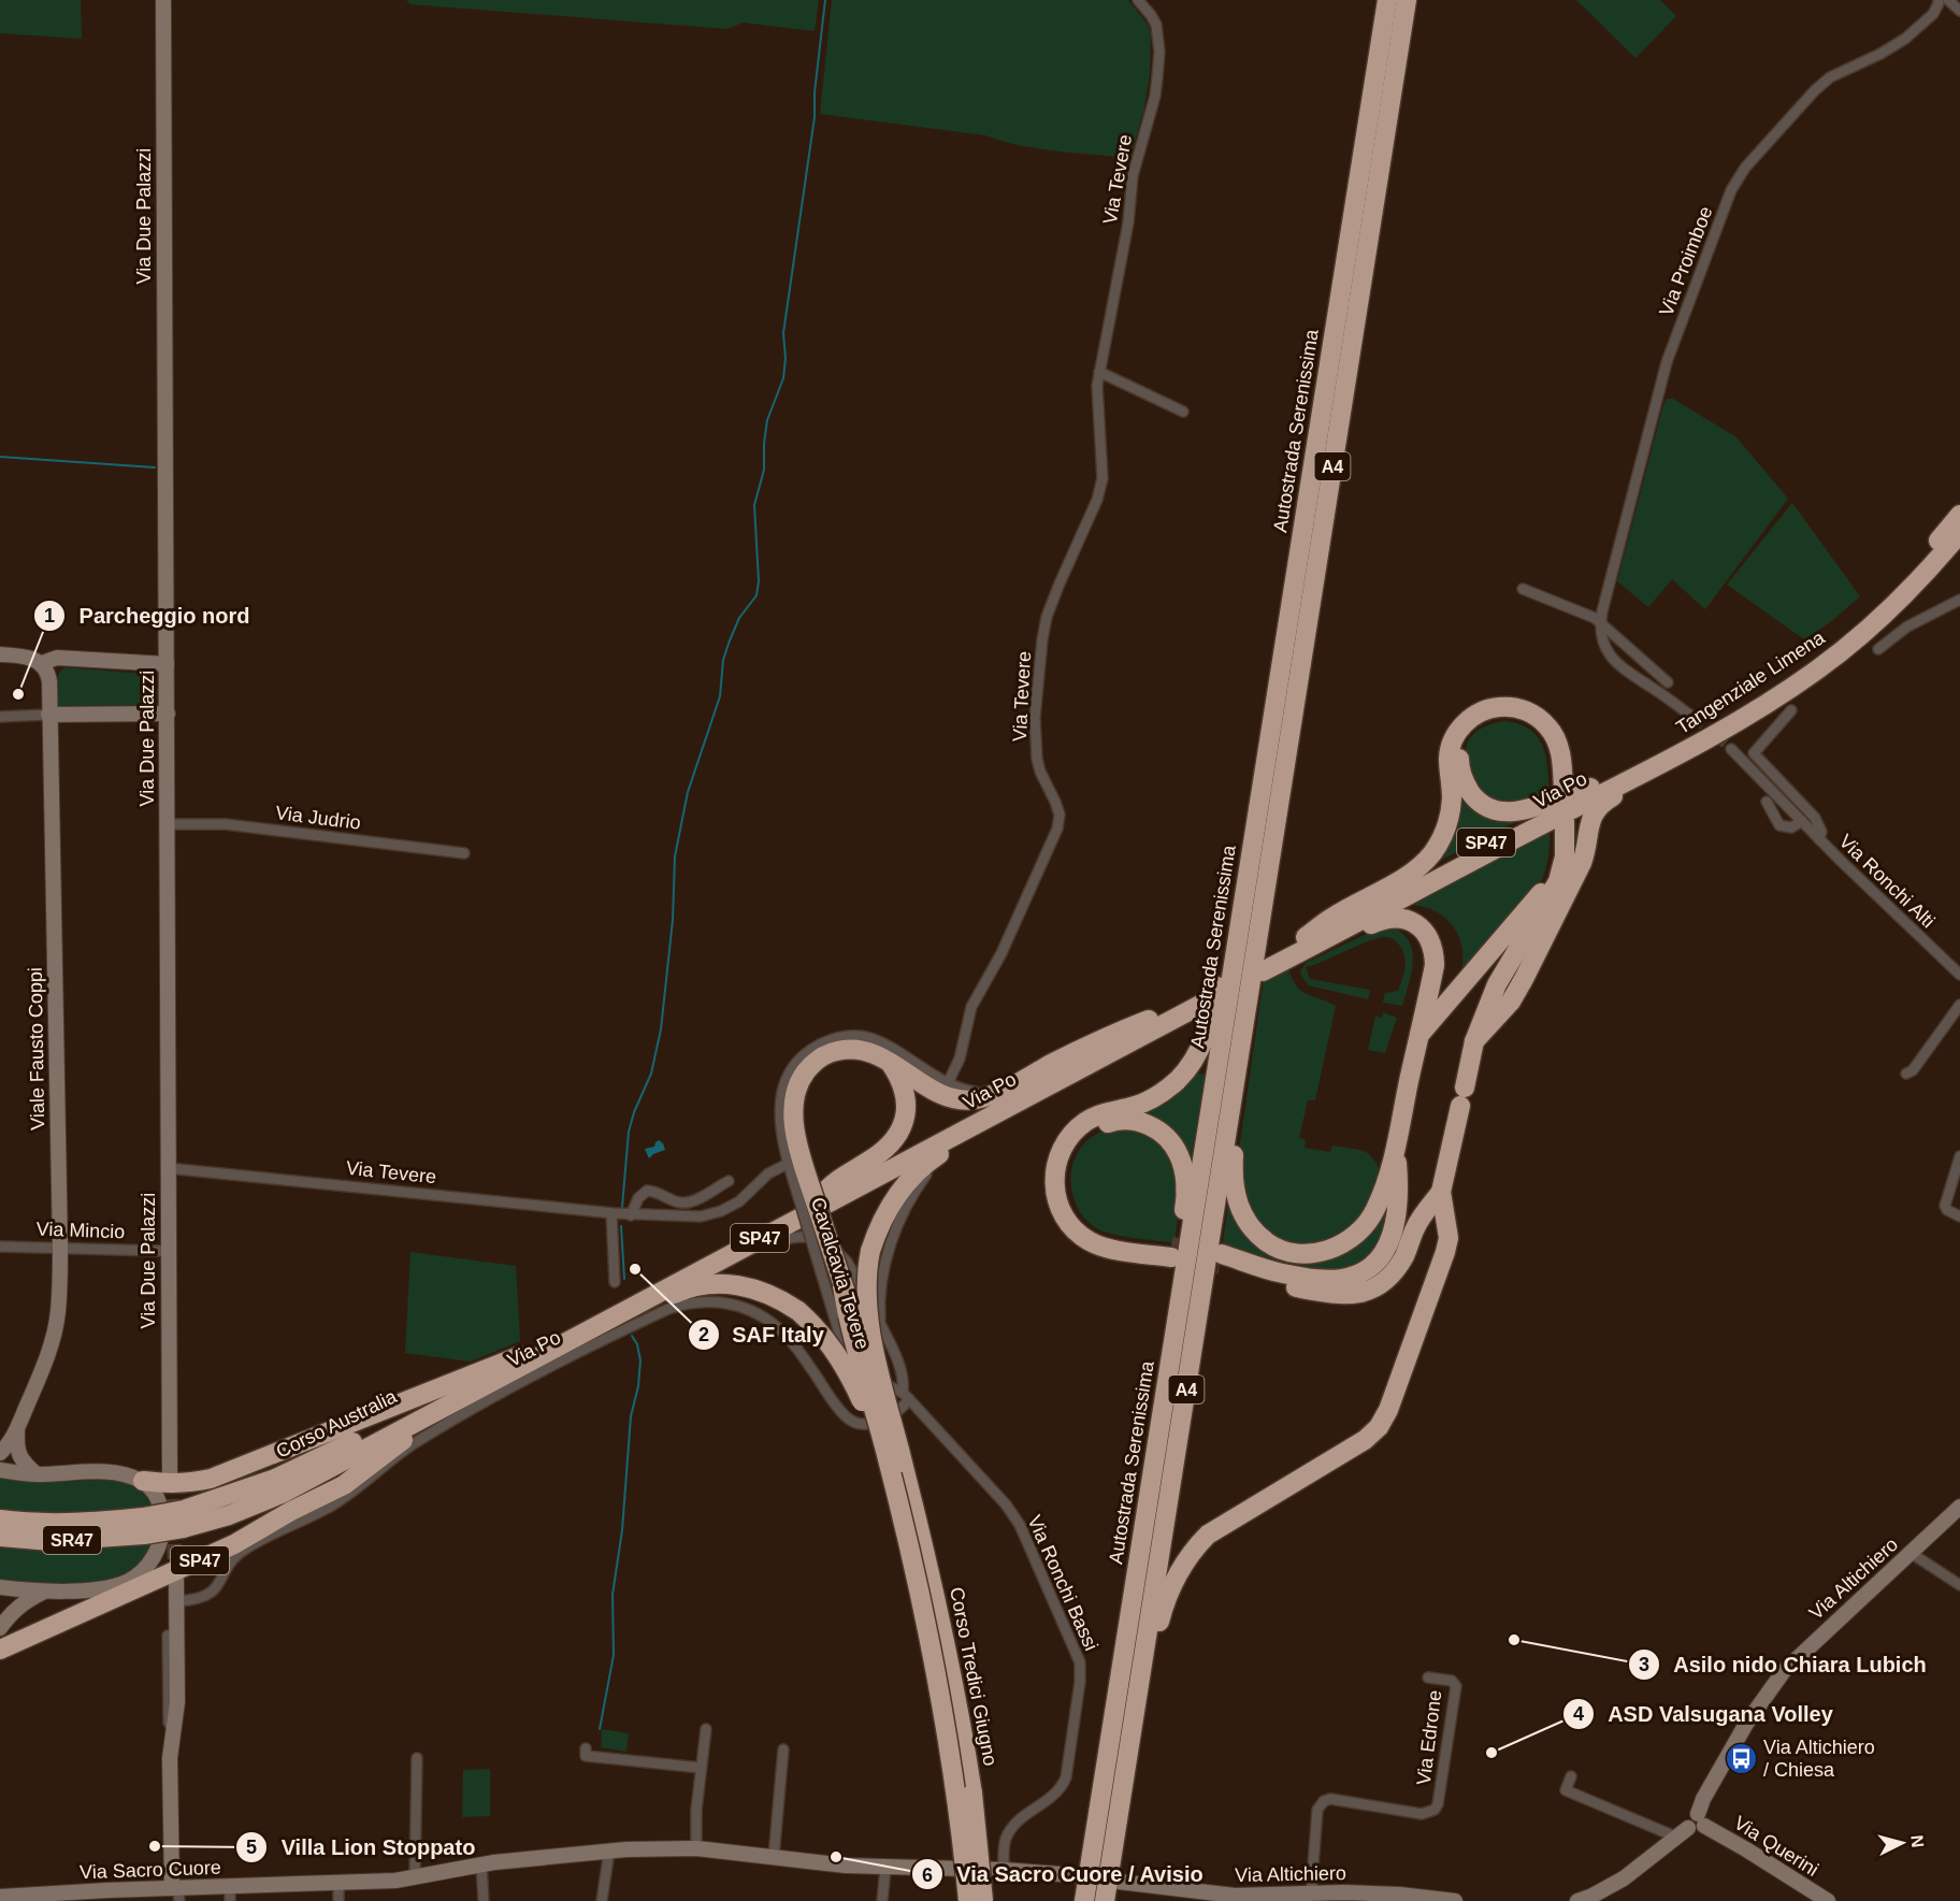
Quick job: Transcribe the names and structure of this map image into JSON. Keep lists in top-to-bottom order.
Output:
{
  "streets": {
    "highway": [
      "Autostrada Serenissima",
      "A4",
      "Tangenziale Limena",
      "Via Po",
      "SP47",
      "Corso Australia",
      "SR47",
      "Corso Tredici Giugno"
    ],
    "street": [
      "Via Tevere",
      "Via Due Palazzi",
      "Via Proimboe",
      "Via Judrio",
      "Via Ronchi Alti",
      "Viale Fausto Coppi",
      "Via Mincio",
      "Cavalcavia Tevere",
      "Via Altichiero",
      "Via Ronchi Bassi",
      "Via Edrone",
      "Via Querini",
      "Via Sacro Cuore"
    ]
  },
  "crossings": [
    ["Via Tevere", "Via Due Palazzi"],
    ["Via Tevere", "Cavalcavia Tevere"],
    ["Via Due Palazzi", "Via Judrio"],
    ["Autostrada Serenissima", "A4"],
    ["Tangenziale Limena", "Via Po"],
    ["Via Po", "SP47"],
    ["Via Po", "Cavalcavia Tevere"],
    ["Via Po", "Corso Australia"],
    ["Via Po", "Via Ronchi Bassi"],
    ["SP47", "Corso Australia"],
    ["Viale Fausto Coppi", "Via Mincio"],
    ["Cavalcavia Tevere", "Via Ronchi Bassi"],
    ["Via Altichiero", "Via Edrone"],
    ["Via Altichiero", "Via Querini"],
    ["Via Ronchi Bassi", "Via Sacro Cuore"]
  ],
  "places": {
    "other": [
      "Parcheggio nord",
      "SAF Italy",
      "Asilo nido Chiara Lubich",
      "ASD Valsugana Volley",
      "Villa Lion Stoppato",
      "Via Sacro Cuore / Avisio"
    ],
    "bus stop": ["Via Altichiero / Chiesa"]
  },
  "north": "right"
}
